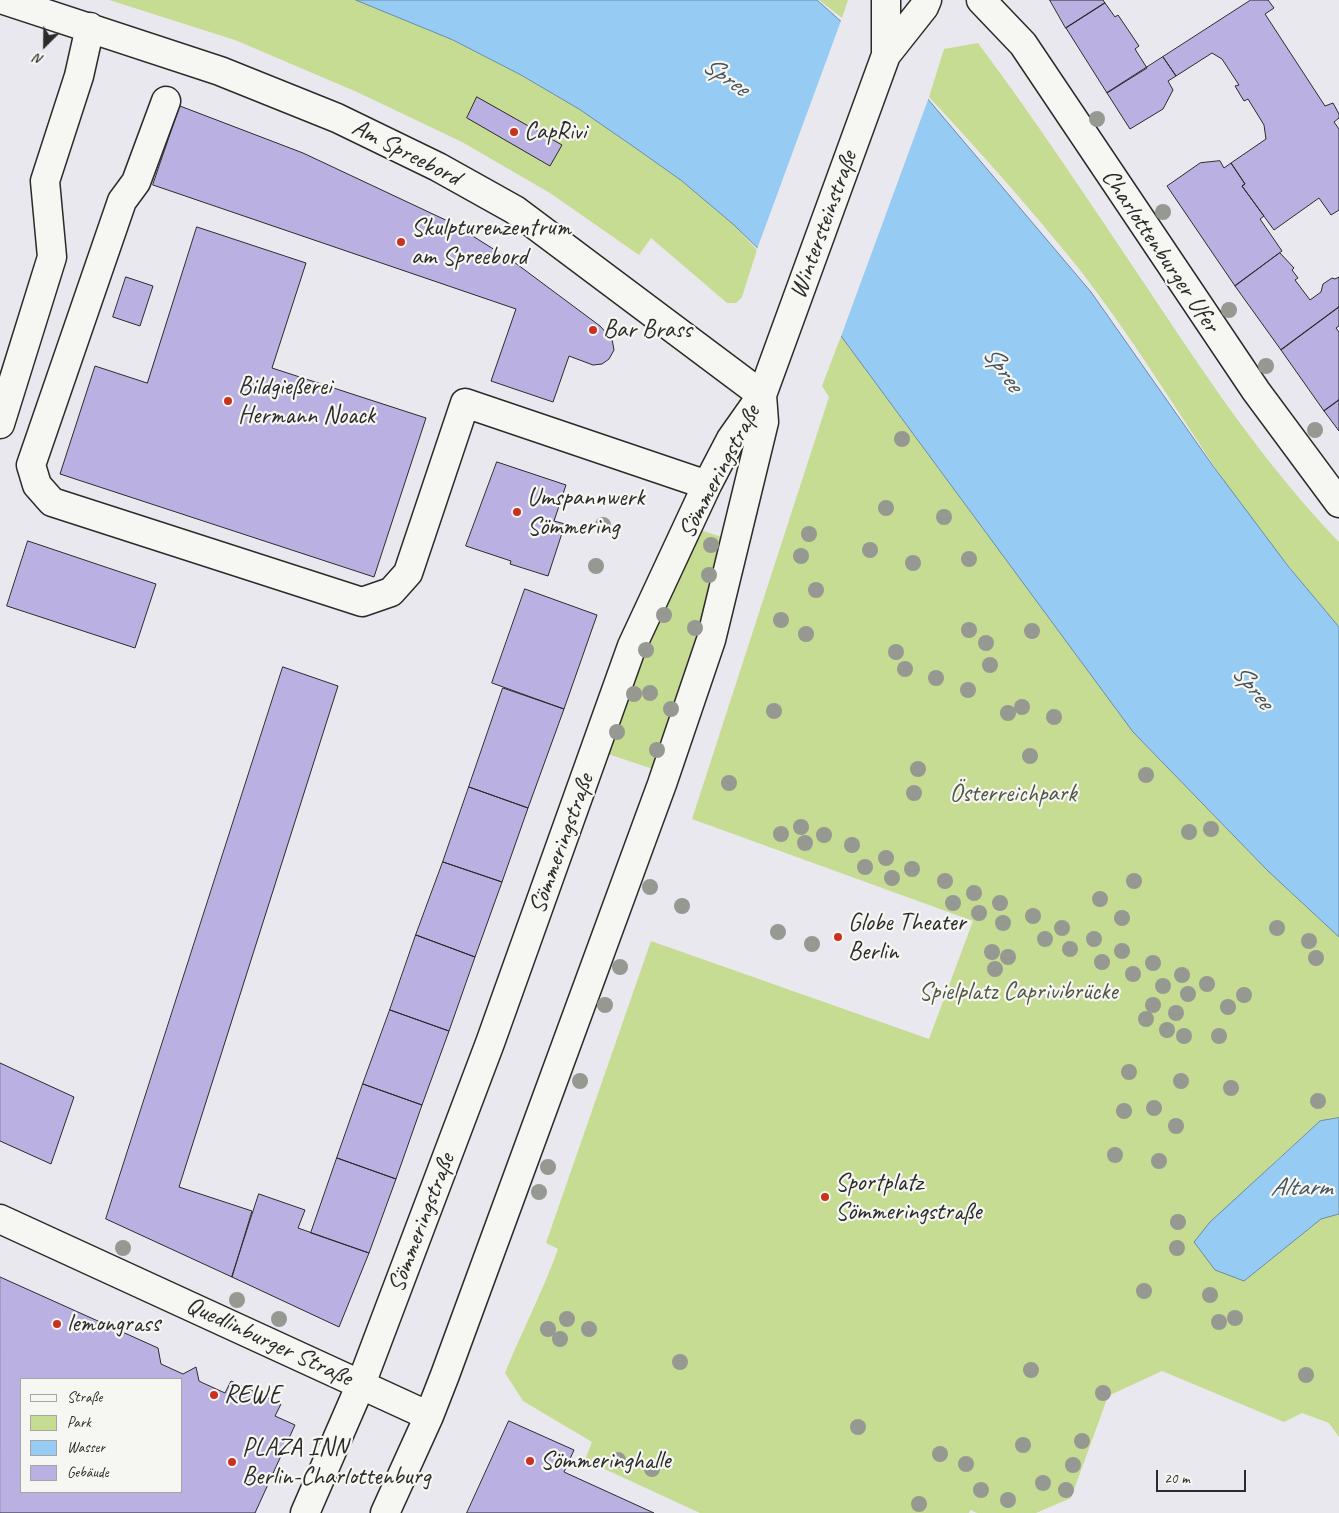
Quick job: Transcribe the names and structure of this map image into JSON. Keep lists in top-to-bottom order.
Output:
{
  "streets": {
    "street": [
      "Am Spreebord",
      "Wintersteinstraße",
      "Charlottenburger Ufer",
      "Sömmeringstraße",
      "Quedlinburger Straße"
    ]
  },
  "crossings": [
    ["Am Spreebord", "Wintersteinstraße"],
    ["Am Spreebord", "Sömmeringstraße"],
    ["Wintersteinstraße", "Sömmeringstraße"],
    ["Sömmeringstraße", "Quedlinburger Straße"]
  ],
  "water": ["Spree", "Altarm"],
  "parks": ["Österreichpark", "Spielplatz Caprivibrücke"],
  "places": [
    "CapRivi",
    "Skulpturenzentrum am Spreebord",
    "Bar Brass",
    "Bildgießerei Hermann Noack",
    "Umspannwerk Sömmering",
    "Globe Theater Berlin",
    "Sportplatz Sömmeringstraße",
    "lemongrass",
    "REWE",
    "Sömmeringhalle",
    "PLAZA INN Berlin-Charlottenburg"
  ],
  "legend": [
    "Straße",
    "Park",
    "Wasser",
    "Gebäude"
  ],
  "scale_bar": "20 m",
  "north": "bottom left"
}
